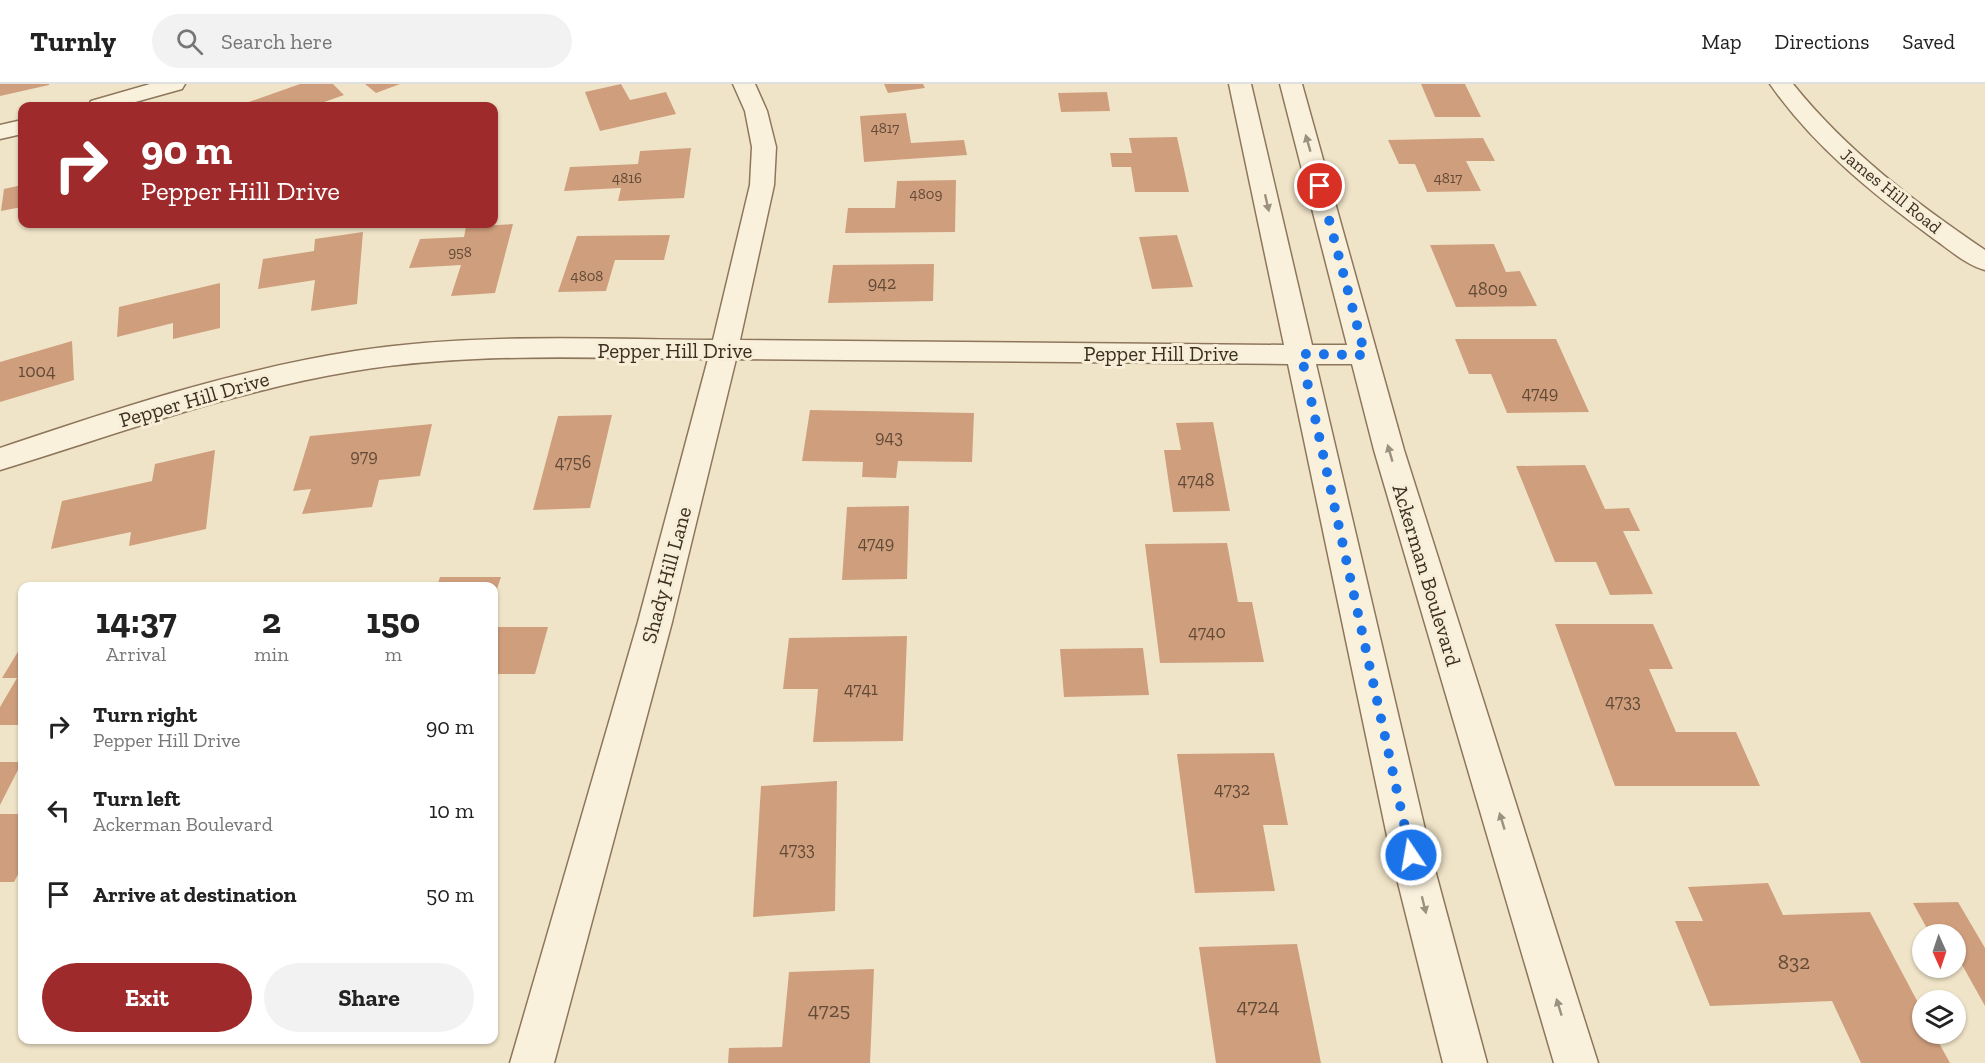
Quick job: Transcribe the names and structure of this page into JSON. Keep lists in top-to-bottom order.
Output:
{
  "streets": {
    "street": [
      "James Hill Road",
      "Pepper Hill Drive",
      "Shady Hill Lane",
      "Ackerman Boulevard"
    ]
  },
  "crossings": [
    ["Pepper Hill Drive", "Shady Hill Lane"],
    ["Pepper Hill Drive", "Ackerman Boulevard"]
  ],
  "house_numbers": [
    "4817",
    "4816",
    "4817",
    "4809",
    "958",
    "4808",
    "942",
    "4809",
    "1004",
    "4749",
    "943",
    "979",
    "4756",
    "4748",
    "4749",
    "4740",
    "4741",
    "4733",
    "4732",
    "4733",
    "832",
    "4724",
    "4725"
  ],
  "north": "bottom",
  "page": {
    "header": "Turnly",
    "search": "Search here",
    "nav": ["Map", "Directions", "Saved"],
    "turn": ["90 m", "Pepper Hill Drive"],
    "eta": [
      "14:37",
      "Arrival",
      "2",
      "min",
      "150",
      "m"
    ],
    "list": [
      {
        "name": "Turn right",
        "note": "Pepper Hill Drive",
        "value": "90 m"
      },
      {
        "name": "Turn left",
        "note": "Ackerman Boulevard",
        "value": "10 m"
      },
      {
        "name": "Arrive at destination",
        "value": "50 m"
      }
    ],
    "buttons": ["Exit", "Share"]
  }
}
